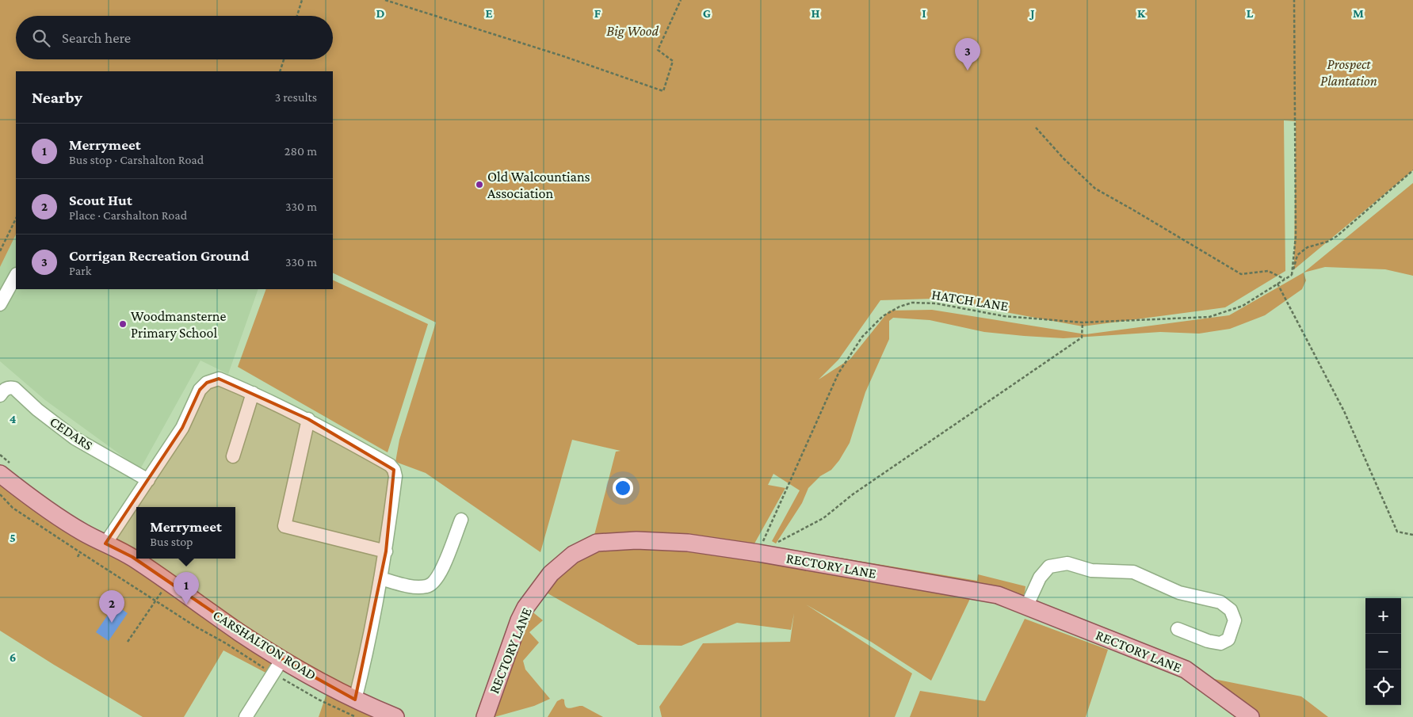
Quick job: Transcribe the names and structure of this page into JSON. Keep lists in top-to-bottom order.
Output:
{
  "streets": {
    "main road": ["RECTORY LANE", "CARSHALTON ROAD"],
    "street": ["CEDARS"],
    "path": ["HATCH LANE"]
  },
  "crossings": [
    ["HATCH LANE", "RECTORY LANE"]
  ],
  "parks": ["Big Wood", "Prospect Plantation"],
  "places": ["Old Walcountians Association", "Woodmansterne Primary School"],
  "page": {
    "search": "Search here",
    "pins": ["3", "1", "2"],
    "heading": ["Nearby", "3 results"],
    "list": [
      {
        "mark": "1",
        "name": "Merrymeet",
        "note": "Bus stop · Carshalton Road",
        "value": "280 m"
      },
      {
        "mark": "2",
        "name": "Scout Hut",
        "note": "Place · Carshalton Road",
        "value": "330 m"
      },
      {
        "mark": "3",
        "name": "Corrigan Recreation Ground",
        "note": "Park",
        "value": "330 m"
      }
    ],
    "popup": ["Merrymeet", "Bus stop"],
    "map_buttons": ["+", "−"]
  },
  "grid": {
    "columns": [
      "D",
      "E",
      "F",
      "G",
      "H",
      "I",
      "J",
      "K",
      "L",
      "M"
    ],
    "rows": ["4", "5", "6"]
  }
}
